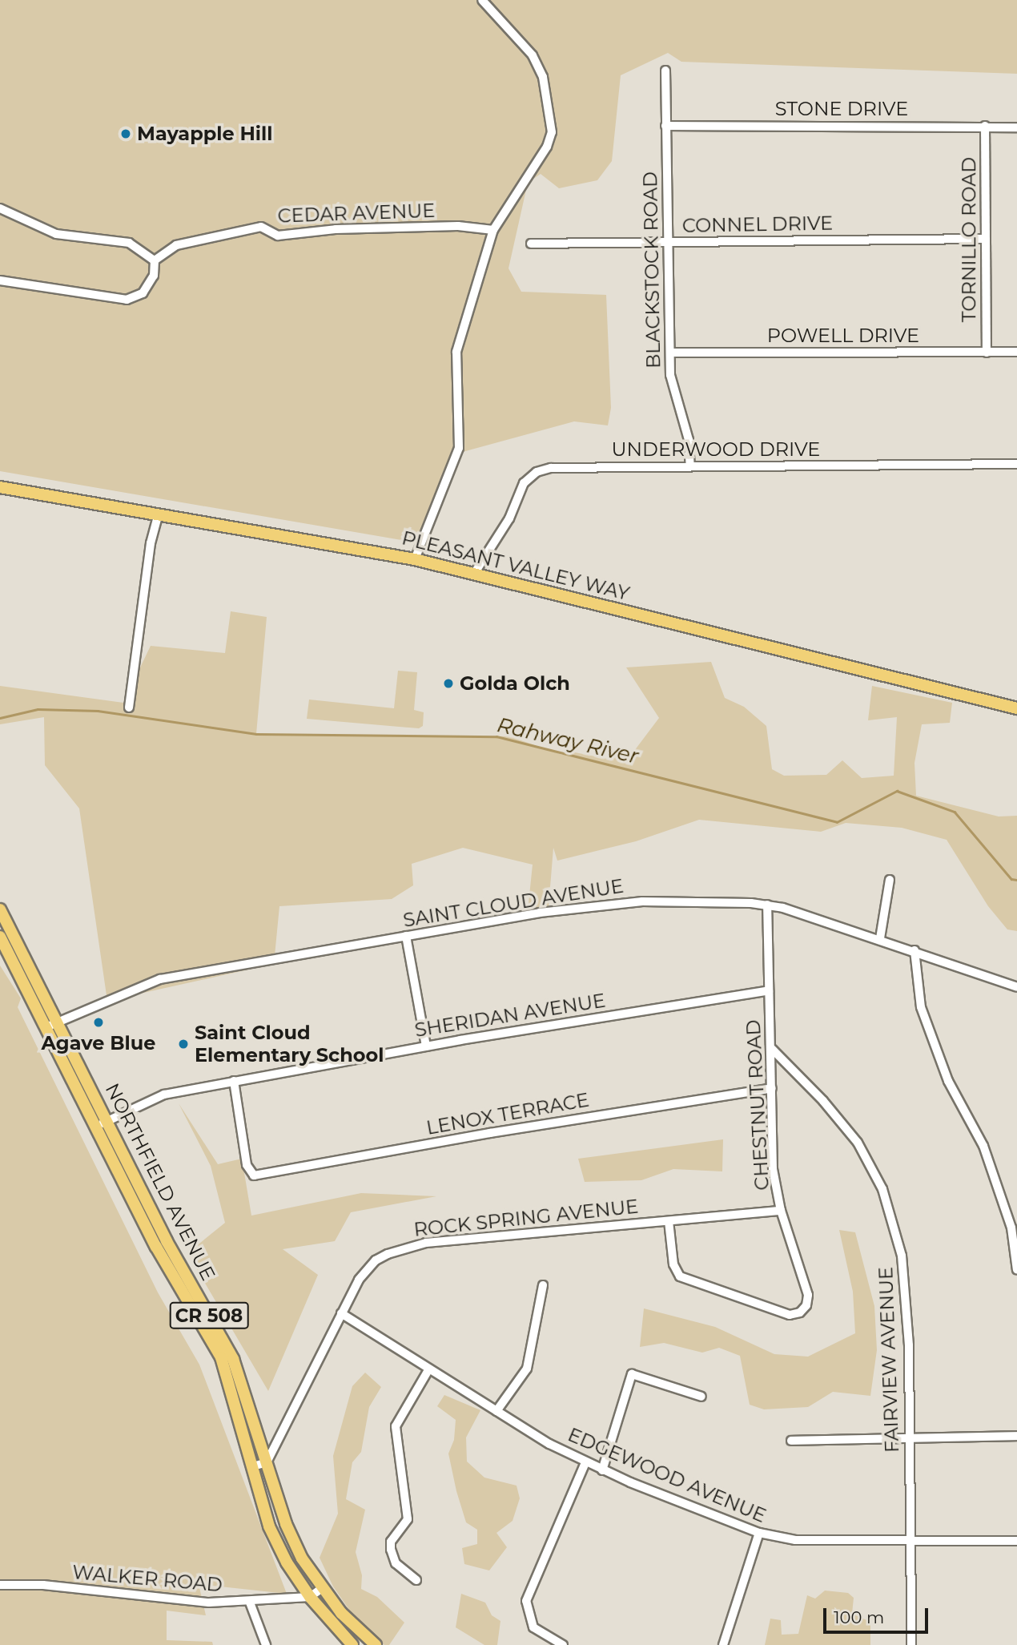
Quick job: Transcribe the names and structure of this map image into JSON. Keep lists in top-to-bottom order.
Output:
{
  "streets": {
    "main road": ["PLEASANT VALLEY WAY", "NORTHFIELD AVENUE", "CR 508"],
    "street": [
      "STONE DRIVE",
      "CEDAR AVENUE",
      "CONNEL DRIVE",
      "TORNILLO ROAD",
      "BLACKSTOCK ROAD",
      "POWELL DRIVE",
      "UNDERWOOD DRIVE",
      "SAINT CLOUD AVENUE",
      "SHERIDAN AVENUE",
      "CHESTNUT ROAD",
      "LENOX TERRACE",
      "ROCK SPRING AVENUE",
      "FAIRVIEW AVENUE",
      "EDGEWOOD AVENUE",
      "WALKER ROAD"
    ]
  },
  "crossings": [
    ["STONE DRIVE", "TORNILLO ROAD"],
    ["STONE DRIVE", "BLACKSTOCK ROAD"],
    ["CONNEL DRIVE", "TORNILLO ROAD"],
    ["CONNEL DRIVE", "BLACKSTOCK ROAD"],
    ["TORNILLO ROAD", "POWELL DRIVE"],
    ["BLACKSTOCK ROAD", "POWELL DRIVE"],
    ["BLACKSTOCK ROAD", "UNDERWOOD DRIVE"],
    ["UNDERWOOD DRIVE", "PLEASANT VALLEY WAY"],
    ["SAINT CLOUD AVENUE", "CHESTNUT ROAD"],
    ["SAINT CLOUD AVENUE", "NORTHFIELD AVENUE"],
    ["SHERIDAN AVENUE", "CHESTNUT ROAD"],
    ["SHERIDAN AVENUE", "LENOX TERRACE"],
    ["SHERIDAN AVENUE", "NORTHFIELD AVENUE"],
    ["CHESTNUT ROAD", "LENOX TERRACE"],
    ["CHESTNUT ROAD", "ROCK SPRING AVENUE"],
    ["CHESTNUT ROAD", "FAIRVIEW AVENUE"],
    ["NORTHFIELD AVENUE", "ROCK SPRING AVENUE"],
    ["NORTHFIELD AVENUE", "WALKER ROAD"],
    ["ROCK SPRING AVENUE", "EDGEWOOD AVENUE"],
    ["FAIRVIEW AVENUE", "EDGEWOOD AVENUE"]
  ],
  "water": ["Rahway River"],
  "places": [
    "Mayapple Hill",
    "Golda Olch",
    "Agave Blue",
    "Saint Cloud Elementary School"
  ],
  "scale_bar": "100 m"
}
